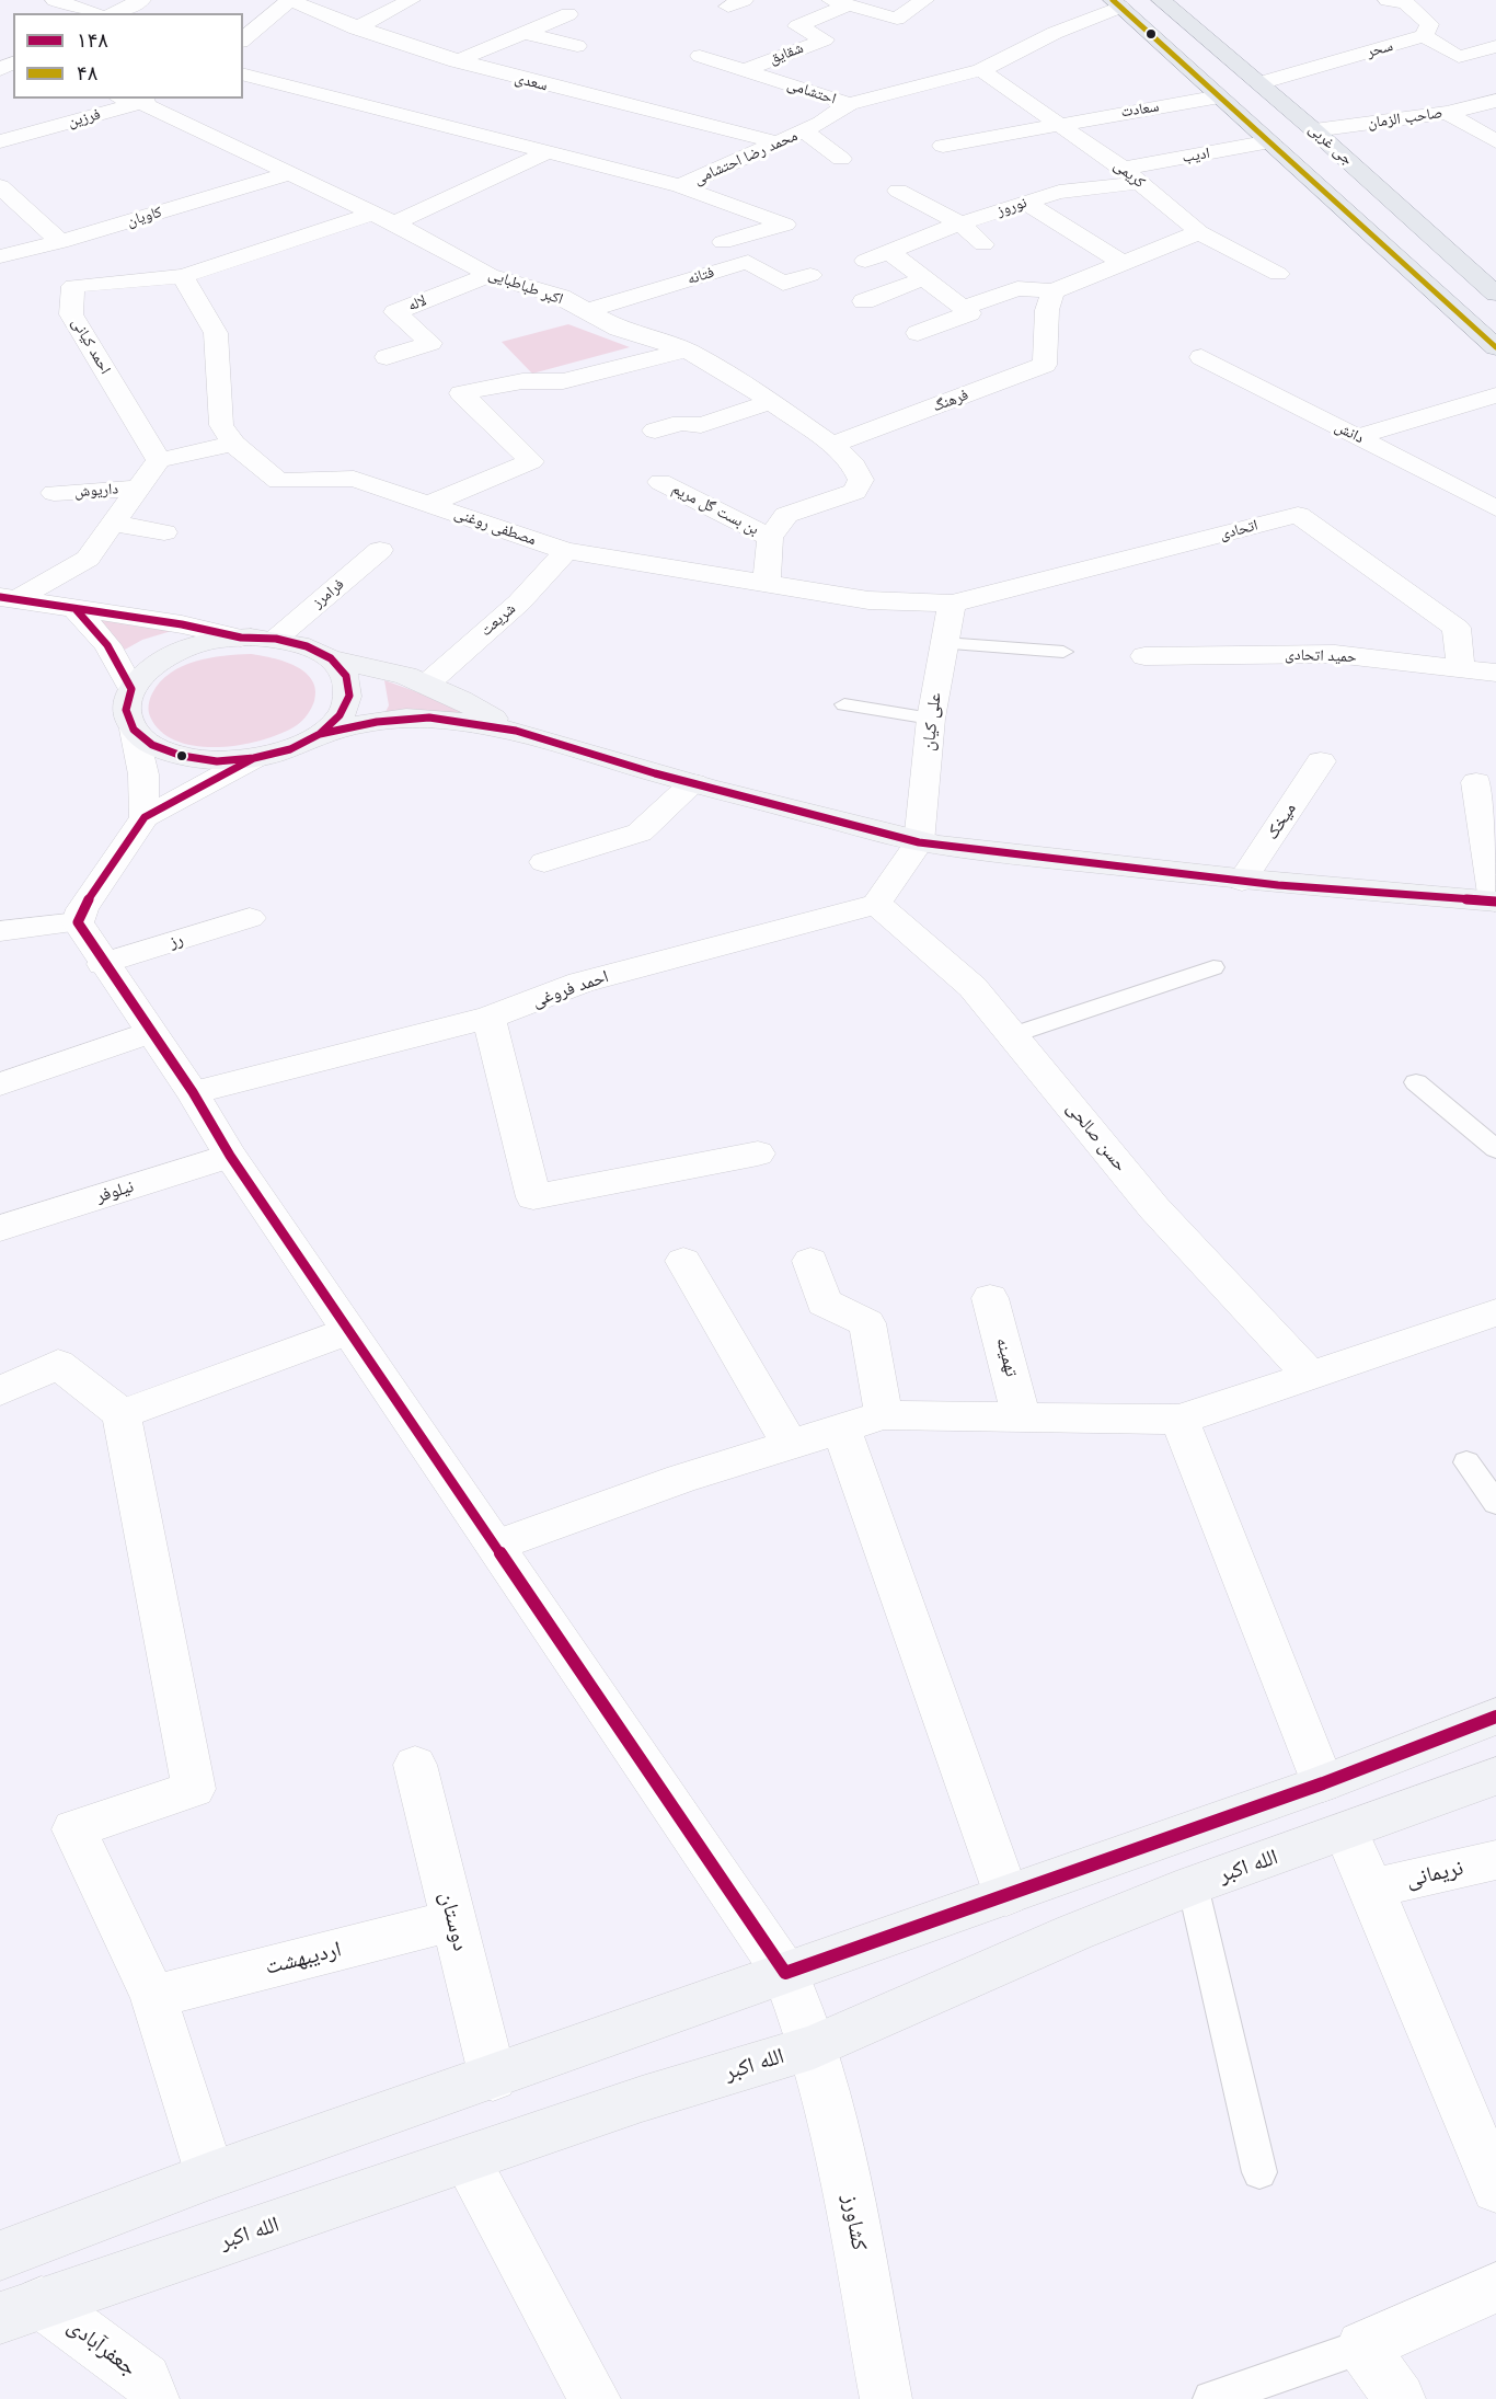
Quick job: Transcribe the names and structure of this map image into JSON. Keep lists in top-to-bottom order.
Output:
{
  "streets": {
    "main road": ["جی غربی", "الله اکبر"],
    "street": [
      "سحر",
      "شقایق",
      "سعدی",
      "احتشامی",
      "سعادت",
      "فرزین",
      "صاحب الزمان",
      "ادیب",
      "محمد رضا احتشامی",
      "کریمی",
      "نوروز",
      "کاویان",
      "فتانه",
      "اکبر طباطبایی",
      "لاله",
      "احمد کیانی",
      "فرهنگ",
      "دانش",
      "داریوش",
      "بن بست گل مریم",
      "مصطفی روغنی",
      "اتحادی",
      "فرامرز",
      "شریعت",
      "حمید اتحادی",
      "علی کیان",
      "میخک",
      "رز",
      "احمد فروغی",
      "حسن صالحی",
      "نیلوفر",
      "تهمینه",
      "نریمانی",
      "دوستان",
      "اردیبهشت",
      "کشاورز",
      "جعفرآبادی"
    ]
  },
  "crossings": [
    ["سحر", "جی غربی"],
    ["شقایق", "احتشامی"],
    ["سعدی", "محمد رضا احتشامی"],
    ["احتشامی", "محمد رضا احتشامی"],
    ["سعادت", "کریمی"],
    ["فرزین", "اکبر طباطبایی"],
    ["صاحب الزمان", "جی غربی"],
    ["ادیب", "کریمی"],
    ["محمد رضا احتشامی", "کریمی"],
    ["محمد رضا احتشامی", "احمد کیانی"],
    ["کریمی", "نوروز"],
    ["کاویان", "اکبر طباطبایی"],
    ["فتانه", "اکبر طباطبایی"],
    ["اکبر طباطبایی", "لاله"],
    ["اکبر طباطبایی", "احمد کیانی"],
    ["اکبر طباطبایی", "فرهنگ"],
    ["احمد کیانی", "مصطفی روغنی"],
    ["مصطفی روغنی", "اتحادی"],
    ["مصطفی روغنی", "شریعت"],
    ["مصطفی روغنی", "علی کیان"],
    ["اتحادی", "حمید اتحادی"],
    ["اتحادی", "علی کیان"],
    ["رز", "کشاورز"],
    ["احمد فروغی", "حسن صالحی"],
    ["احمد فروغی", "کشاورز"],
    ["نیلوفر", "کشاورز"],
    ["الله اکبر", "کشاورز"],
    ["الله اکبر", "جعفرآبادی"],
    ["دوستان", "اردیبهشت"]
  ],
  "lines": ["transit line ۴۸", "transit line ۱۴۸"],
  "legend": ["۱۴۸", "۴۸"]
}
